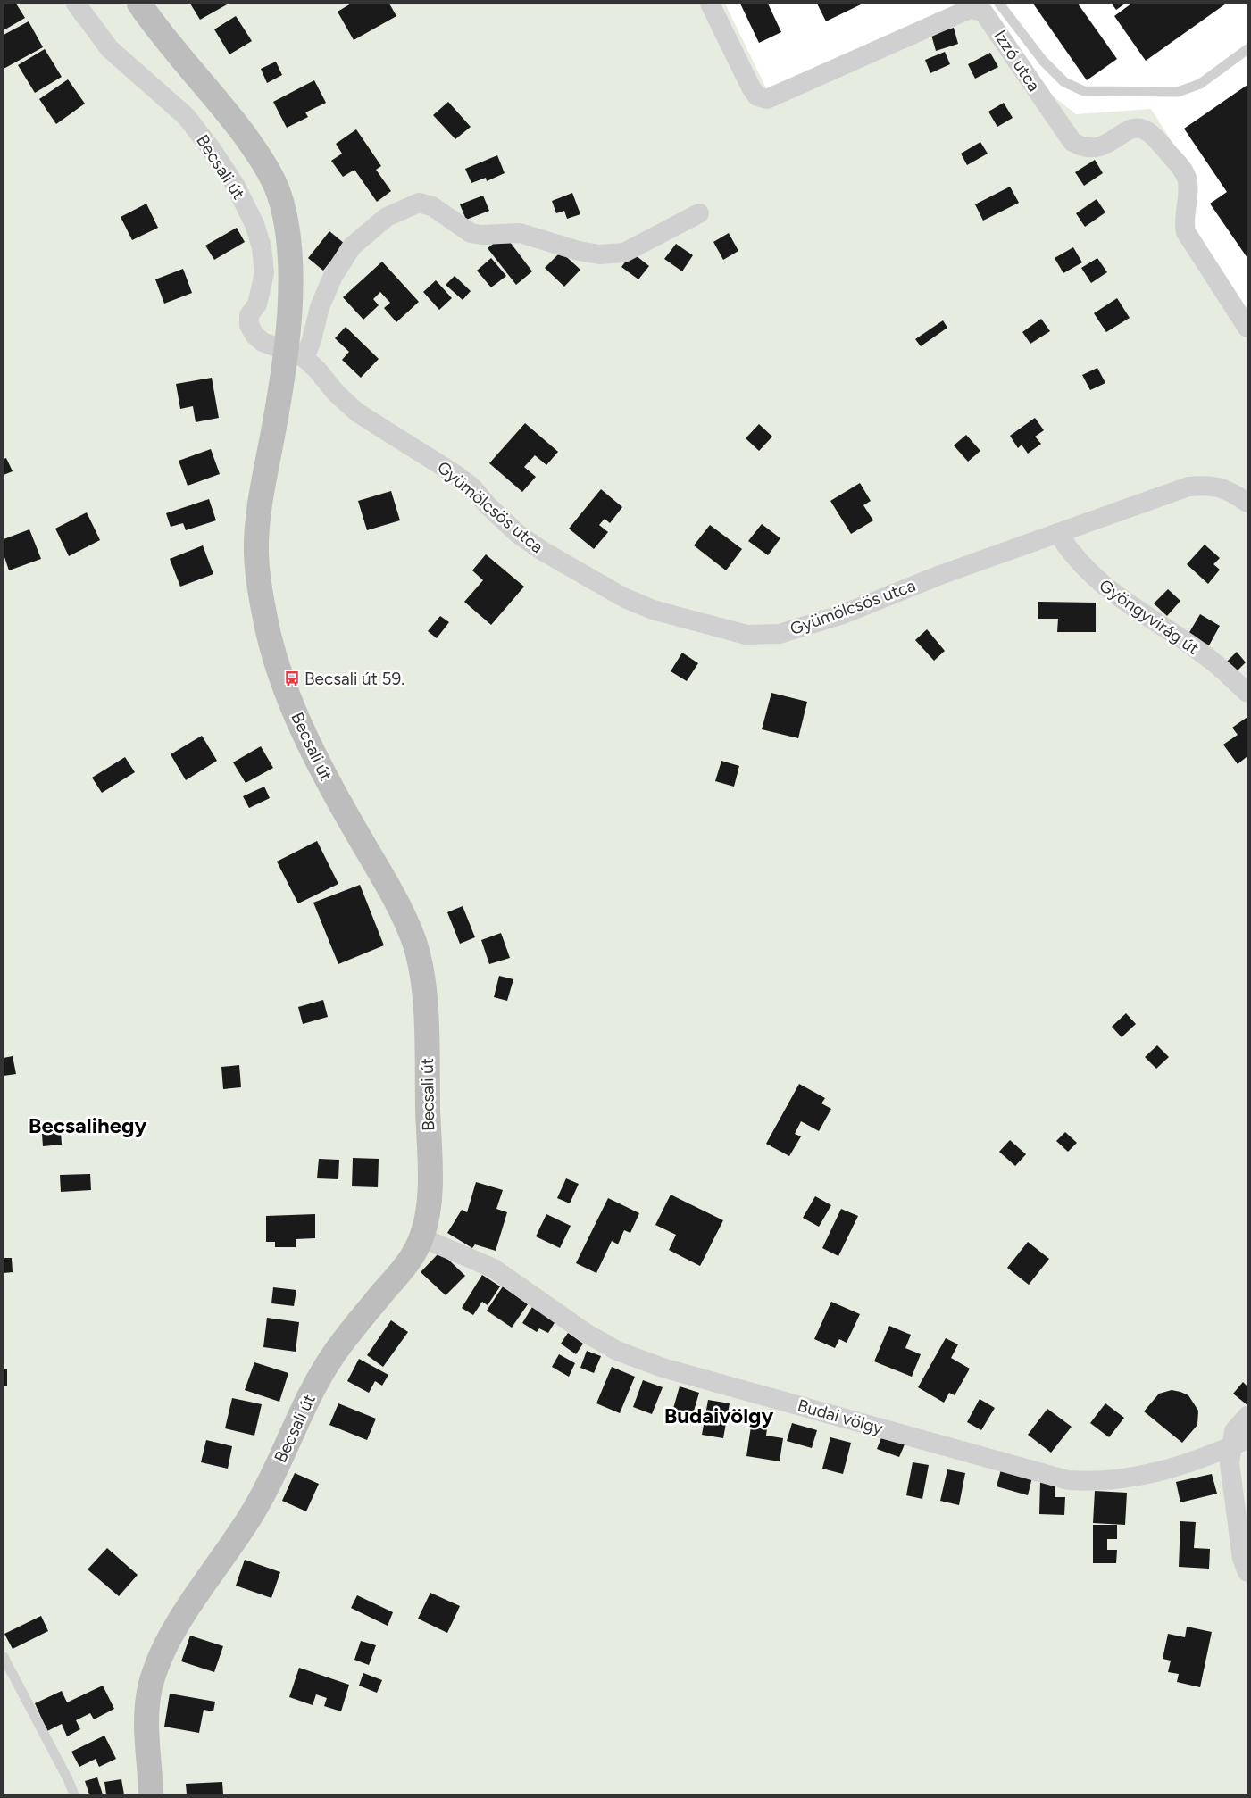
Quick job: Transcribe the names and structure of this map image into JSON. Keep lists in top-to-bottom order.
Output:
{
  "streets": {
    "main road": ["Becsali út"],
    "street": [
      "Izzó utca",
      "Gyümölcsös utca",
      "Gyöngyvirág út",
      "Budai völgy"
    ]
  },
  "crossings": [
    ["Becsali út", "Gyümölcsös utca"],
    ["Becsali út", "Budai völgy"],
    ["Gyümölcsös utca", "Gyöngyvirág út"]
  ],
  "districts": ["Becsalihegy", "Budaivölgy"],
  "places": {
    "bus stop": ["Becsali út 59."]
  }
}
